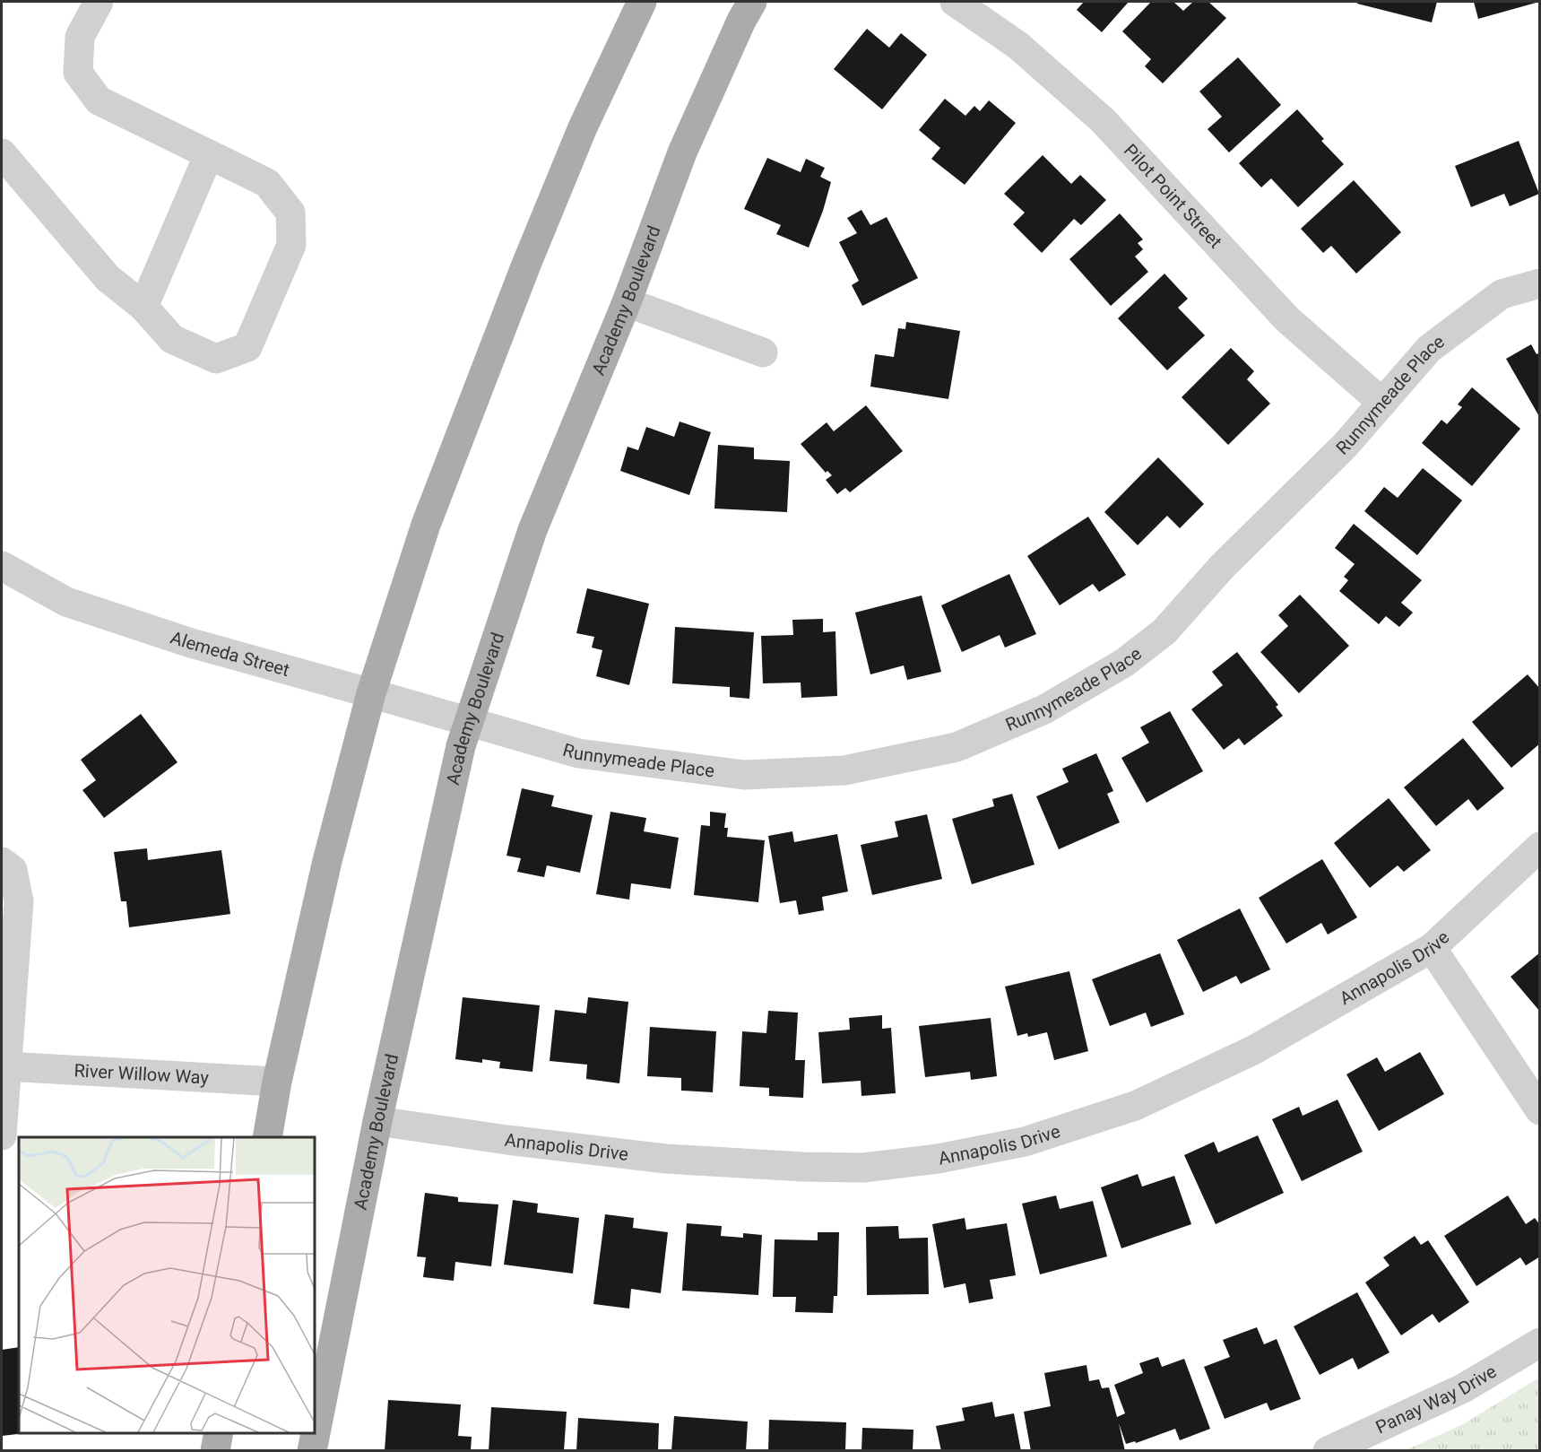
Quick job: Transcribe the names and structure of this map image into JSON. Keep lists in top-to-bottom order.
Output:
{
  "streets": {
    "main road": ["Academy Boulevard"],
    "street": [
      "Pilot Point Street",
      "Runnymeade Place",
      "Alemeda Street",
      "Annapolis Drive",
      "River Willow Way",
      "Panay Way Drive"
    ]
  },
  "crossings": [
    ["Pilot Point Street", "Runnymeade Place"],
    ["Academy Boulevard", "Runnymeade Place"],
    ["Academy Boulevard", "Alemeda Street"],
    ["Academy Boulevard", "Annapolis Drive"],
    ["Runnymeade Place", "Alemeda Street"]
  ]
}
